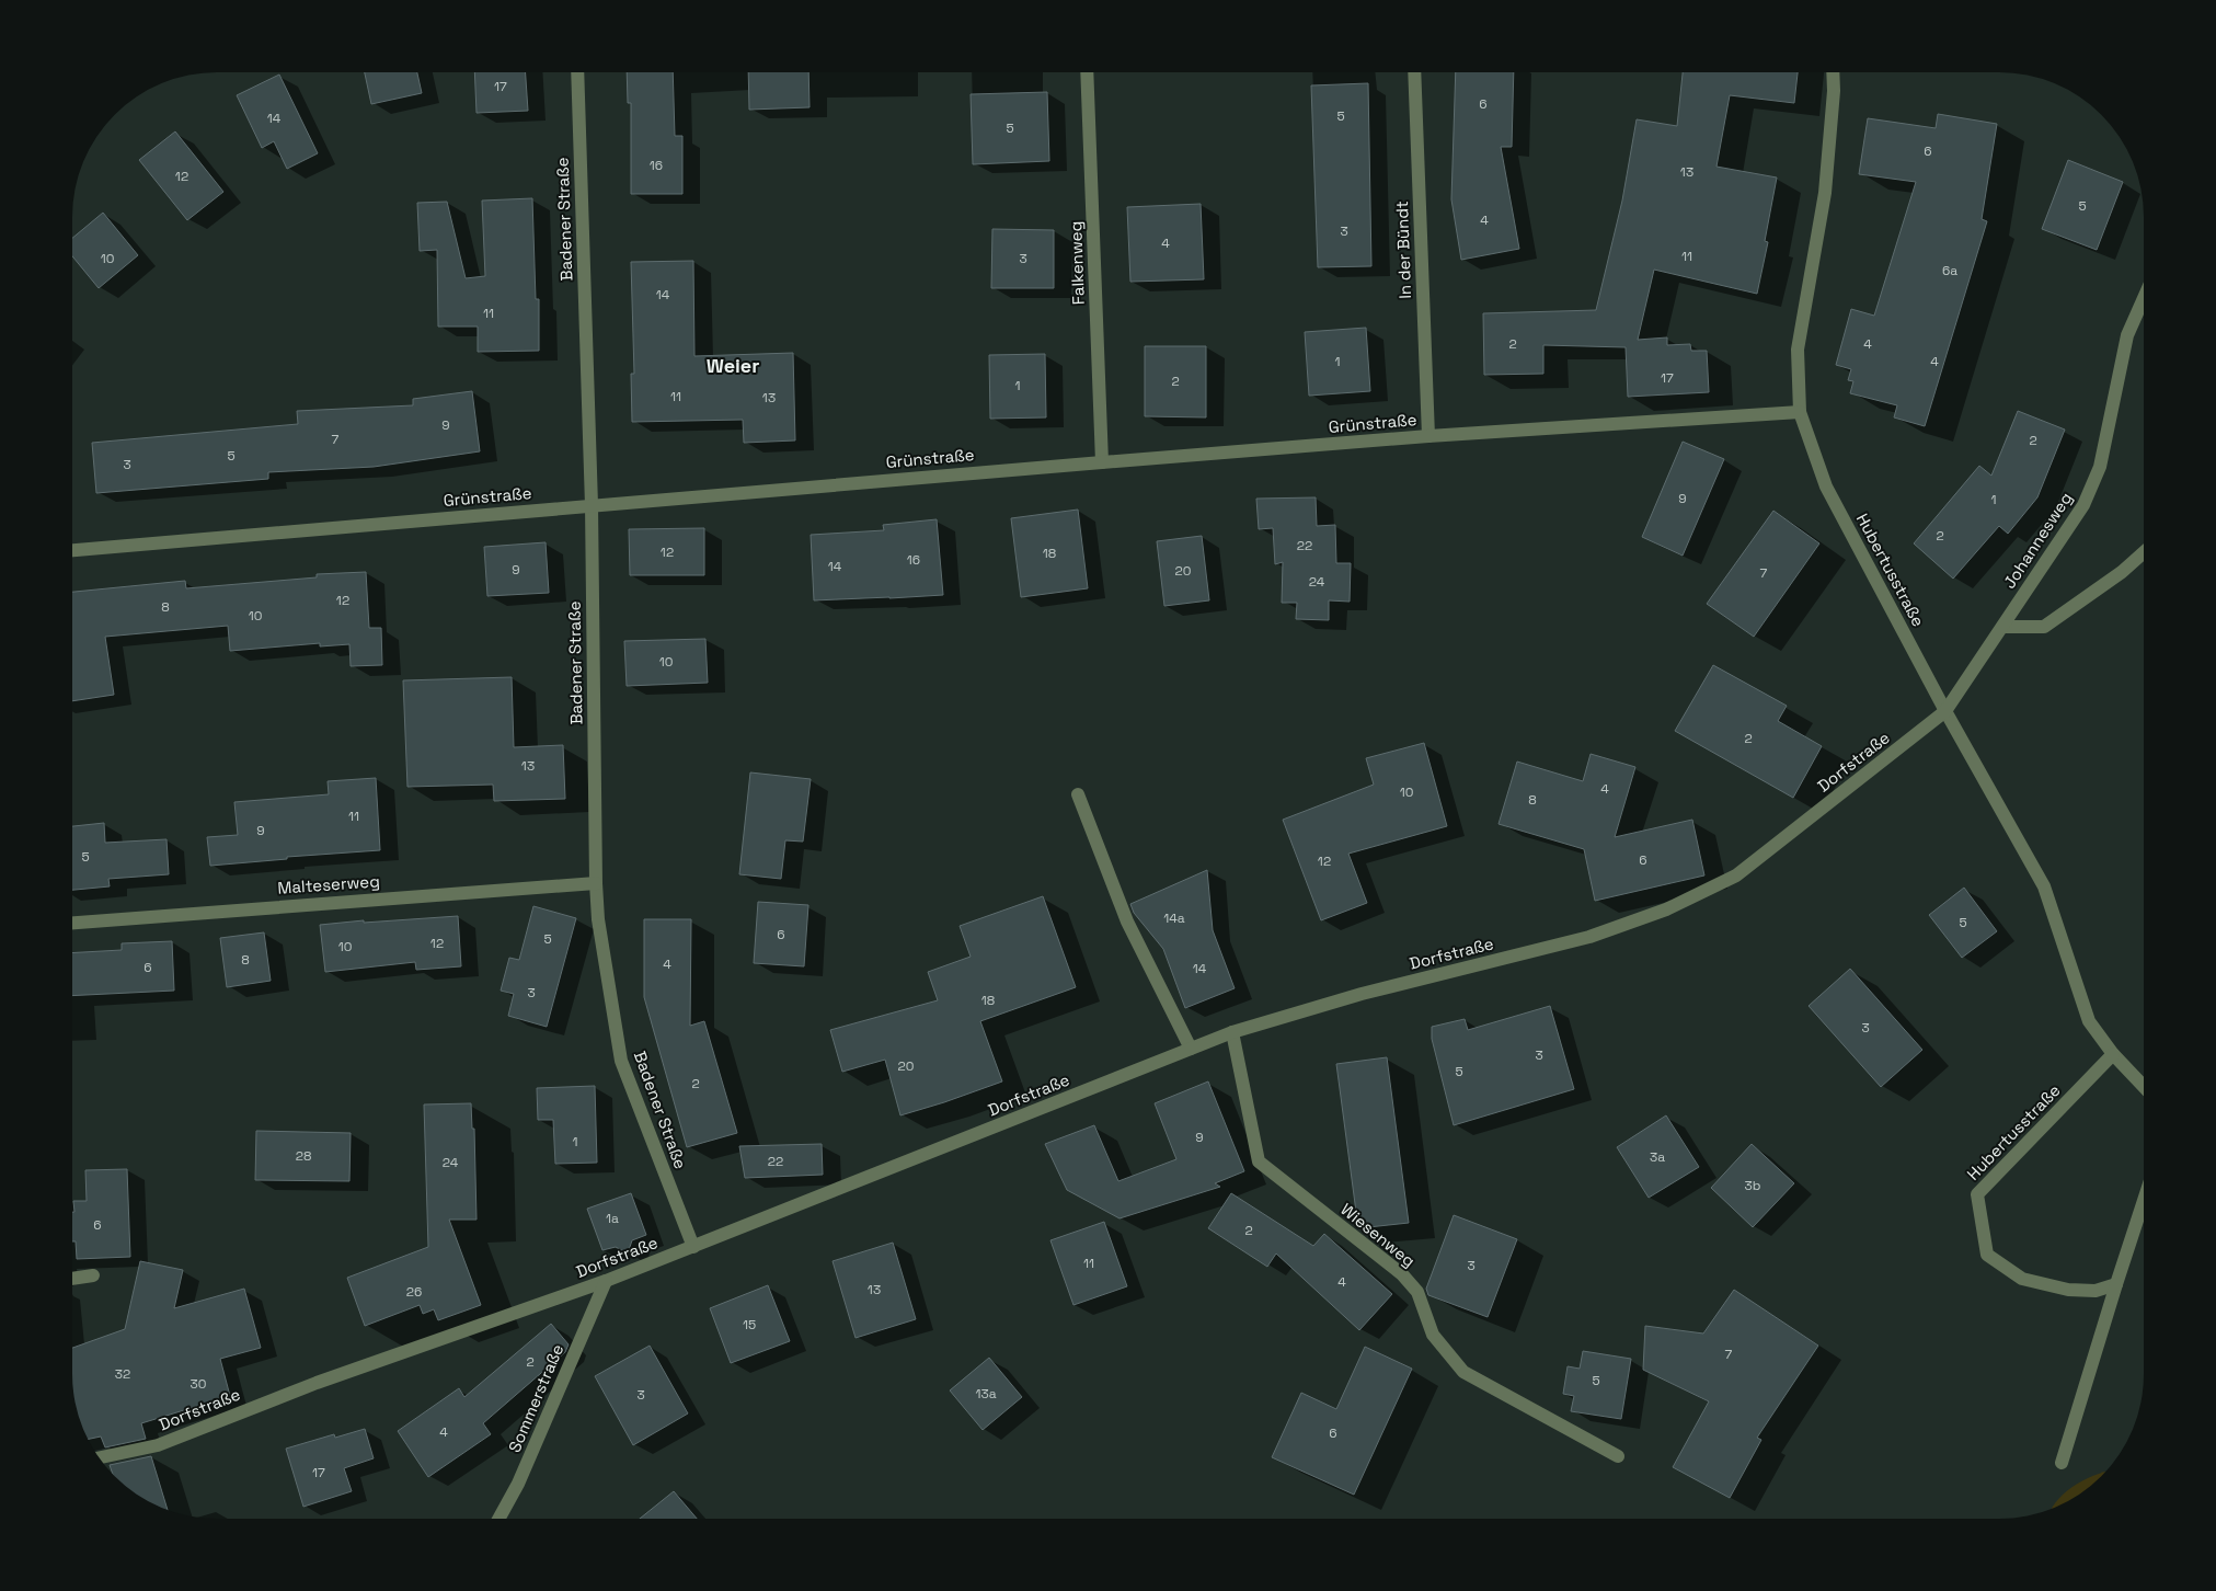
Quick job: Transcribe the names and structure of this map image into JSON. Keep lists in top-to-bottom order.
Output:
{
  "streets": {
    "street": [
      "Badener Straße",
      "In der Bündt",
      "Falkenweg",
      "Grünstraße",
      "Johannesweg",
      "Hubertusstraße",
      "Dorfstraße",
      "Malteserweg",
      "Wiesenweg",
      "Sommerstraße"
    ]
  },
  "crossings": [
    ["Badener Straße", "Grünstraße"],
    ["Badener Straße", "Dorfstraße"],
    ["Badener Straße", "Malteserweg"],
    ["In der Bündt", "Grünstraße"],
    ["Falkenweg", "Grünstraße"],
    ["Grünstraße", "Hubertusstraße"],
    ["Johannesweg", "Hubertusstraße"],
    ["Johannesweg", "Dorfstraße"],
    ["Hubertusstraße", "Dorfstraße"],
    ["Dorfstraße", "Wiesenweg"],
    ["Dorfstraße", "Sommerstraße"]
  ],
  "districts": ["Weier"],
  "house_numbers": [
    "17",
    "6",
    "5",
    "14",
    "5",
    "6",
    "16",
    "13",
    "12",
    "5",
    "4",
    "3",
    "4",
    "11",
    "10",
    "3",
    "6a",
    "14",
    "11",
    "2",
    "4",
    "1",
    "4",
    "17",
    "2",
    "1",
    "11",
    "13",
    "9",
    "7",
    "2",
    "5",
    "3",
    "9",
    "1",
    "2",
    "22",
    "12",
    "18",
    "16",
    "14",
    "9",
    "20",
    "7",
    "24",
    "12",
    "8",
    "10",
    "10",
    "2",
    "13",
    "4",
    "10",
    "8",
    "11",
    "9",
    "5",
    "6",
    "12",
    "14a",
    "5",
    "6",
    "5",
    "12",
    "10",
    "8",
    "4",
    "6",
    "14",
    "3",
    "18",
    "3",
    "3",
    "20",
    "5",
    "2",
    "9",
    "1",
    "28",
    "3a",
    "22",
    "24",
    "3b",
    "1a",
    "6",
    "2",
    "11",
    "3",
    "4",
    "13",
    "26",
    "15",
    "7",
    "2",
    "32",
    "5",
    "30",
    "13a",
    "3",
    "4",
    "6",
    "17"
  ]
}
